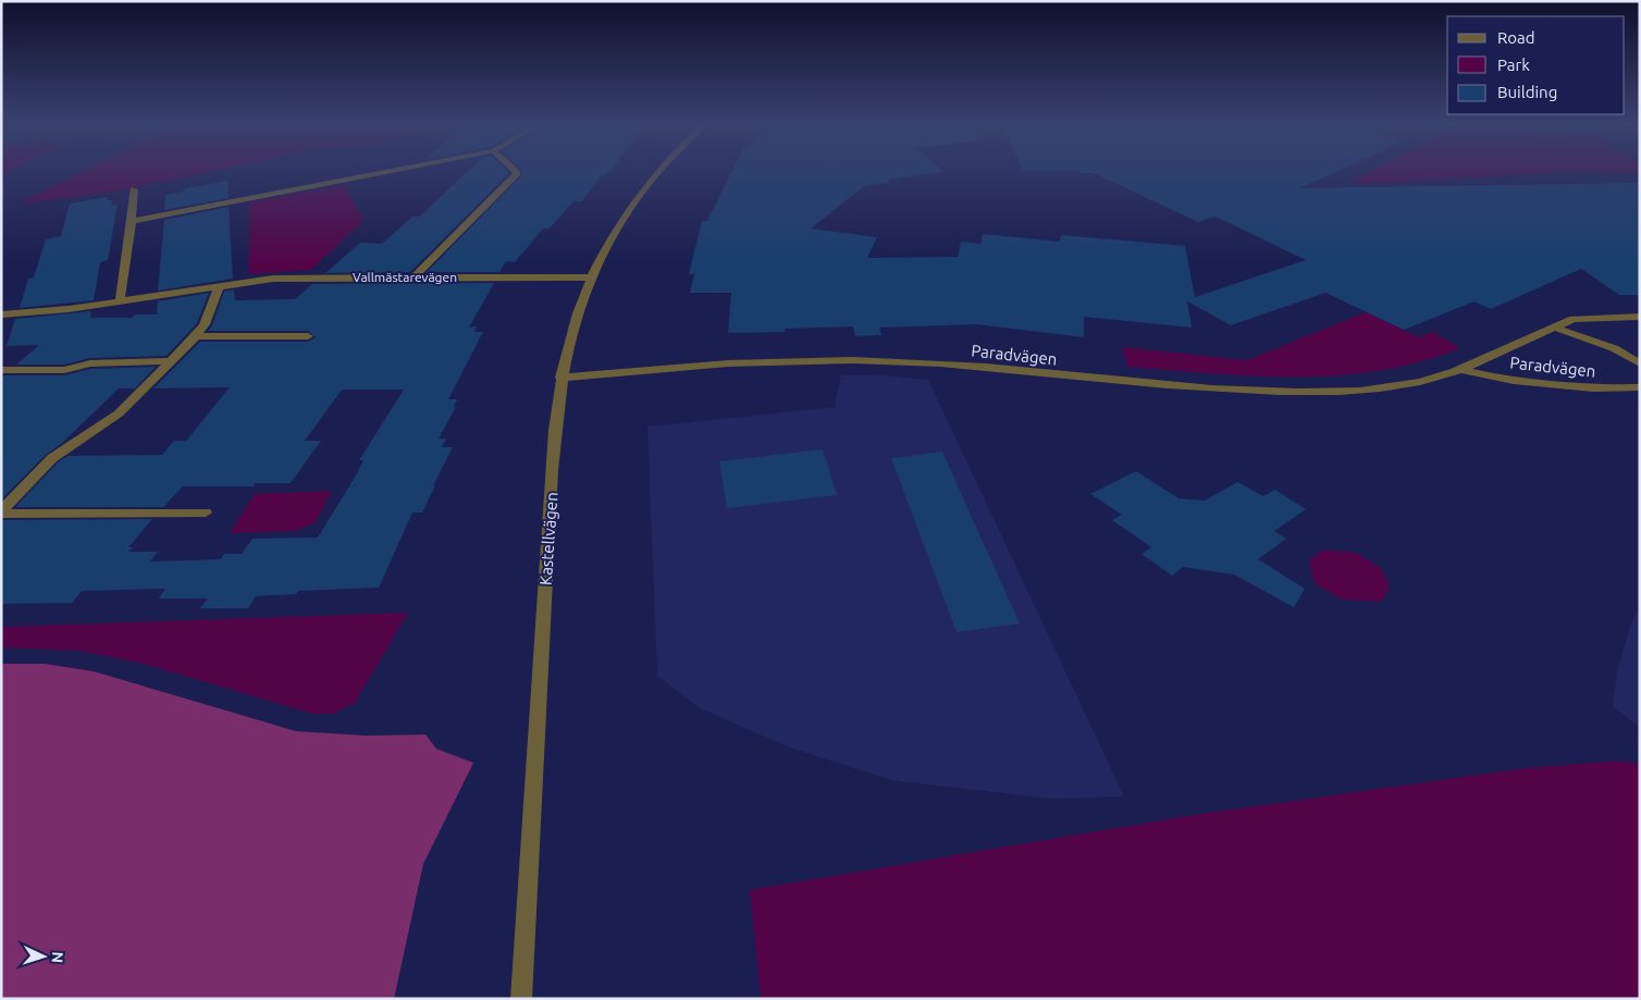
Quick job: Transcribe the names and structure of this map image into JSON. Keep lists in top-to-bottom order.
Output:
{
  "streets": {
    "street": ["Vallmästarevägen", "Paradvägen", "Kastellvägen"]
  },
  "crossings": [
    ["Vallmästarevägen", "Kastellvägen"],
    ["Paradvägen", "Kastellvägen"]
  ],
  "legend": ["Road", "Park", "Building"],
  "north": "right"
}
